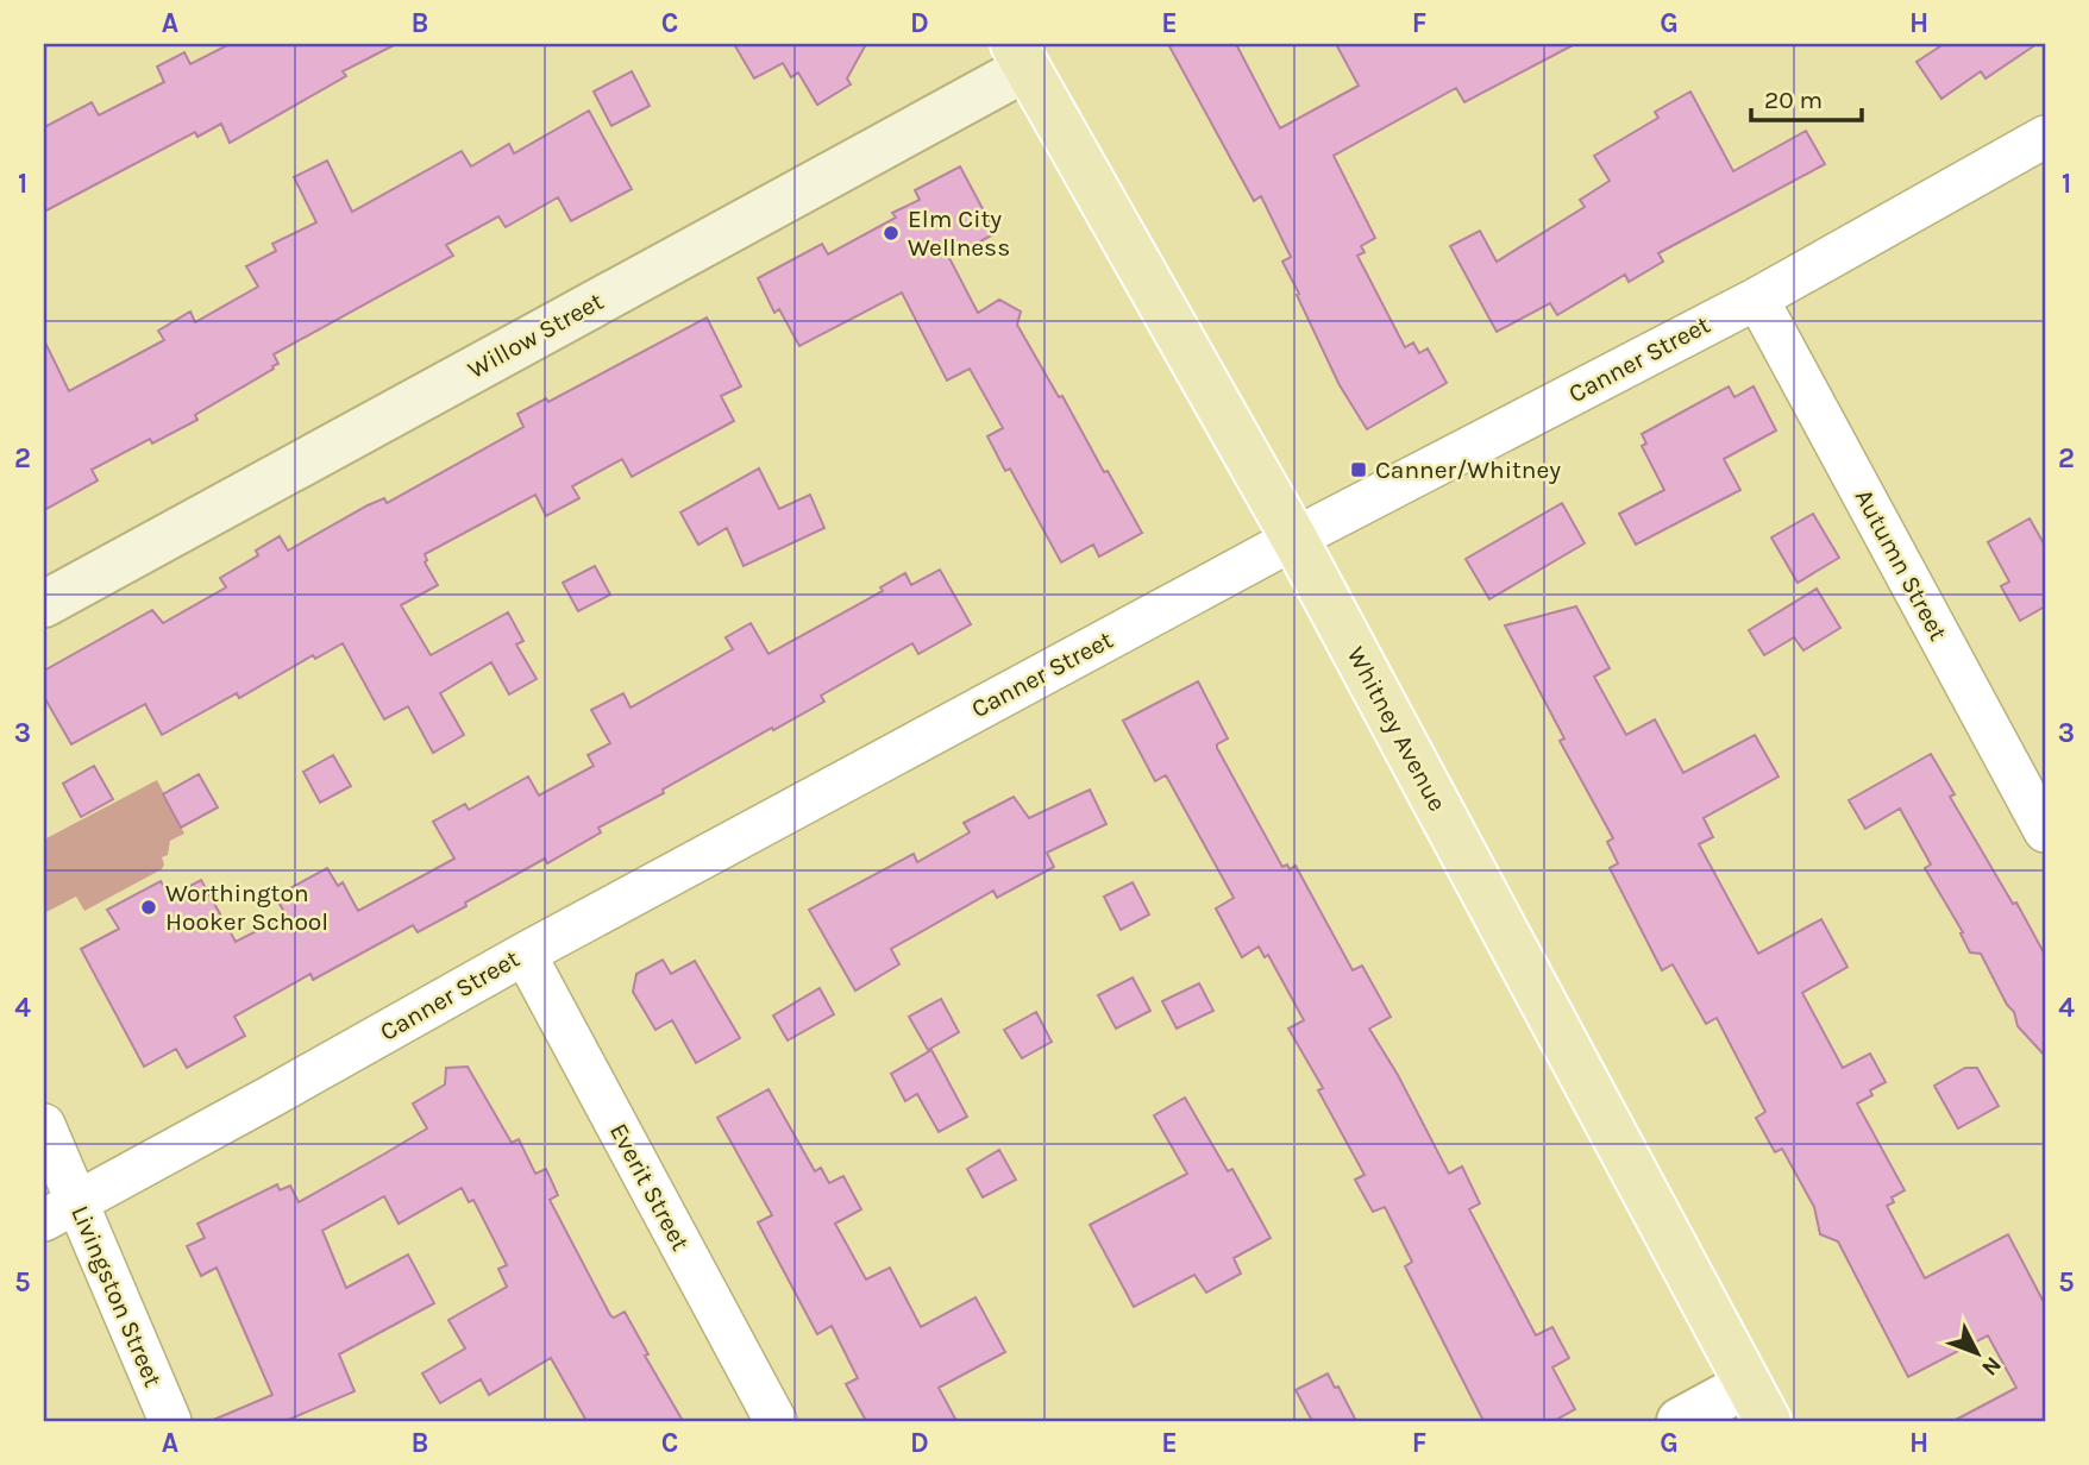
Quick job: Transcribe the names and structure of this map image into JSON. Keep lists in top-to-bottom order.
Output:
{
  "streets": {
    "main road": ["Willow Street", "Whitney Avenue"],
    "street": [
      "Canner Street",
      "Autumn Street",
      "Everit Street",
      "Livingston Street"
    ]
  },
  "crossings": [
    ["Willow Street", "Whitney Avenue"],
    ["Canner Street", "Autumn Street"],
    ["Canner Street", "Whitney Avenue"],
    ["Canner Street", "Everit Street"],
    ["Canner Street", "Livingston Street"]
  ],
  "places": {
    "other": ["Elm City Wellness", "Worthington Hooker School"],
    "transit": ["Canner/Whitney"]
  },
  "scale_bar": "20 m",
  "north": "bottom right",
  "grid": {
    "columns": [
      "A",
      "B",
      "C",
      "D",
      "E",
      "F",
      "G",
      "H"
    ],
    "rows": [
      "1",
      "2",
      "3",
      "4",
      "5"
    ]
  }
}
